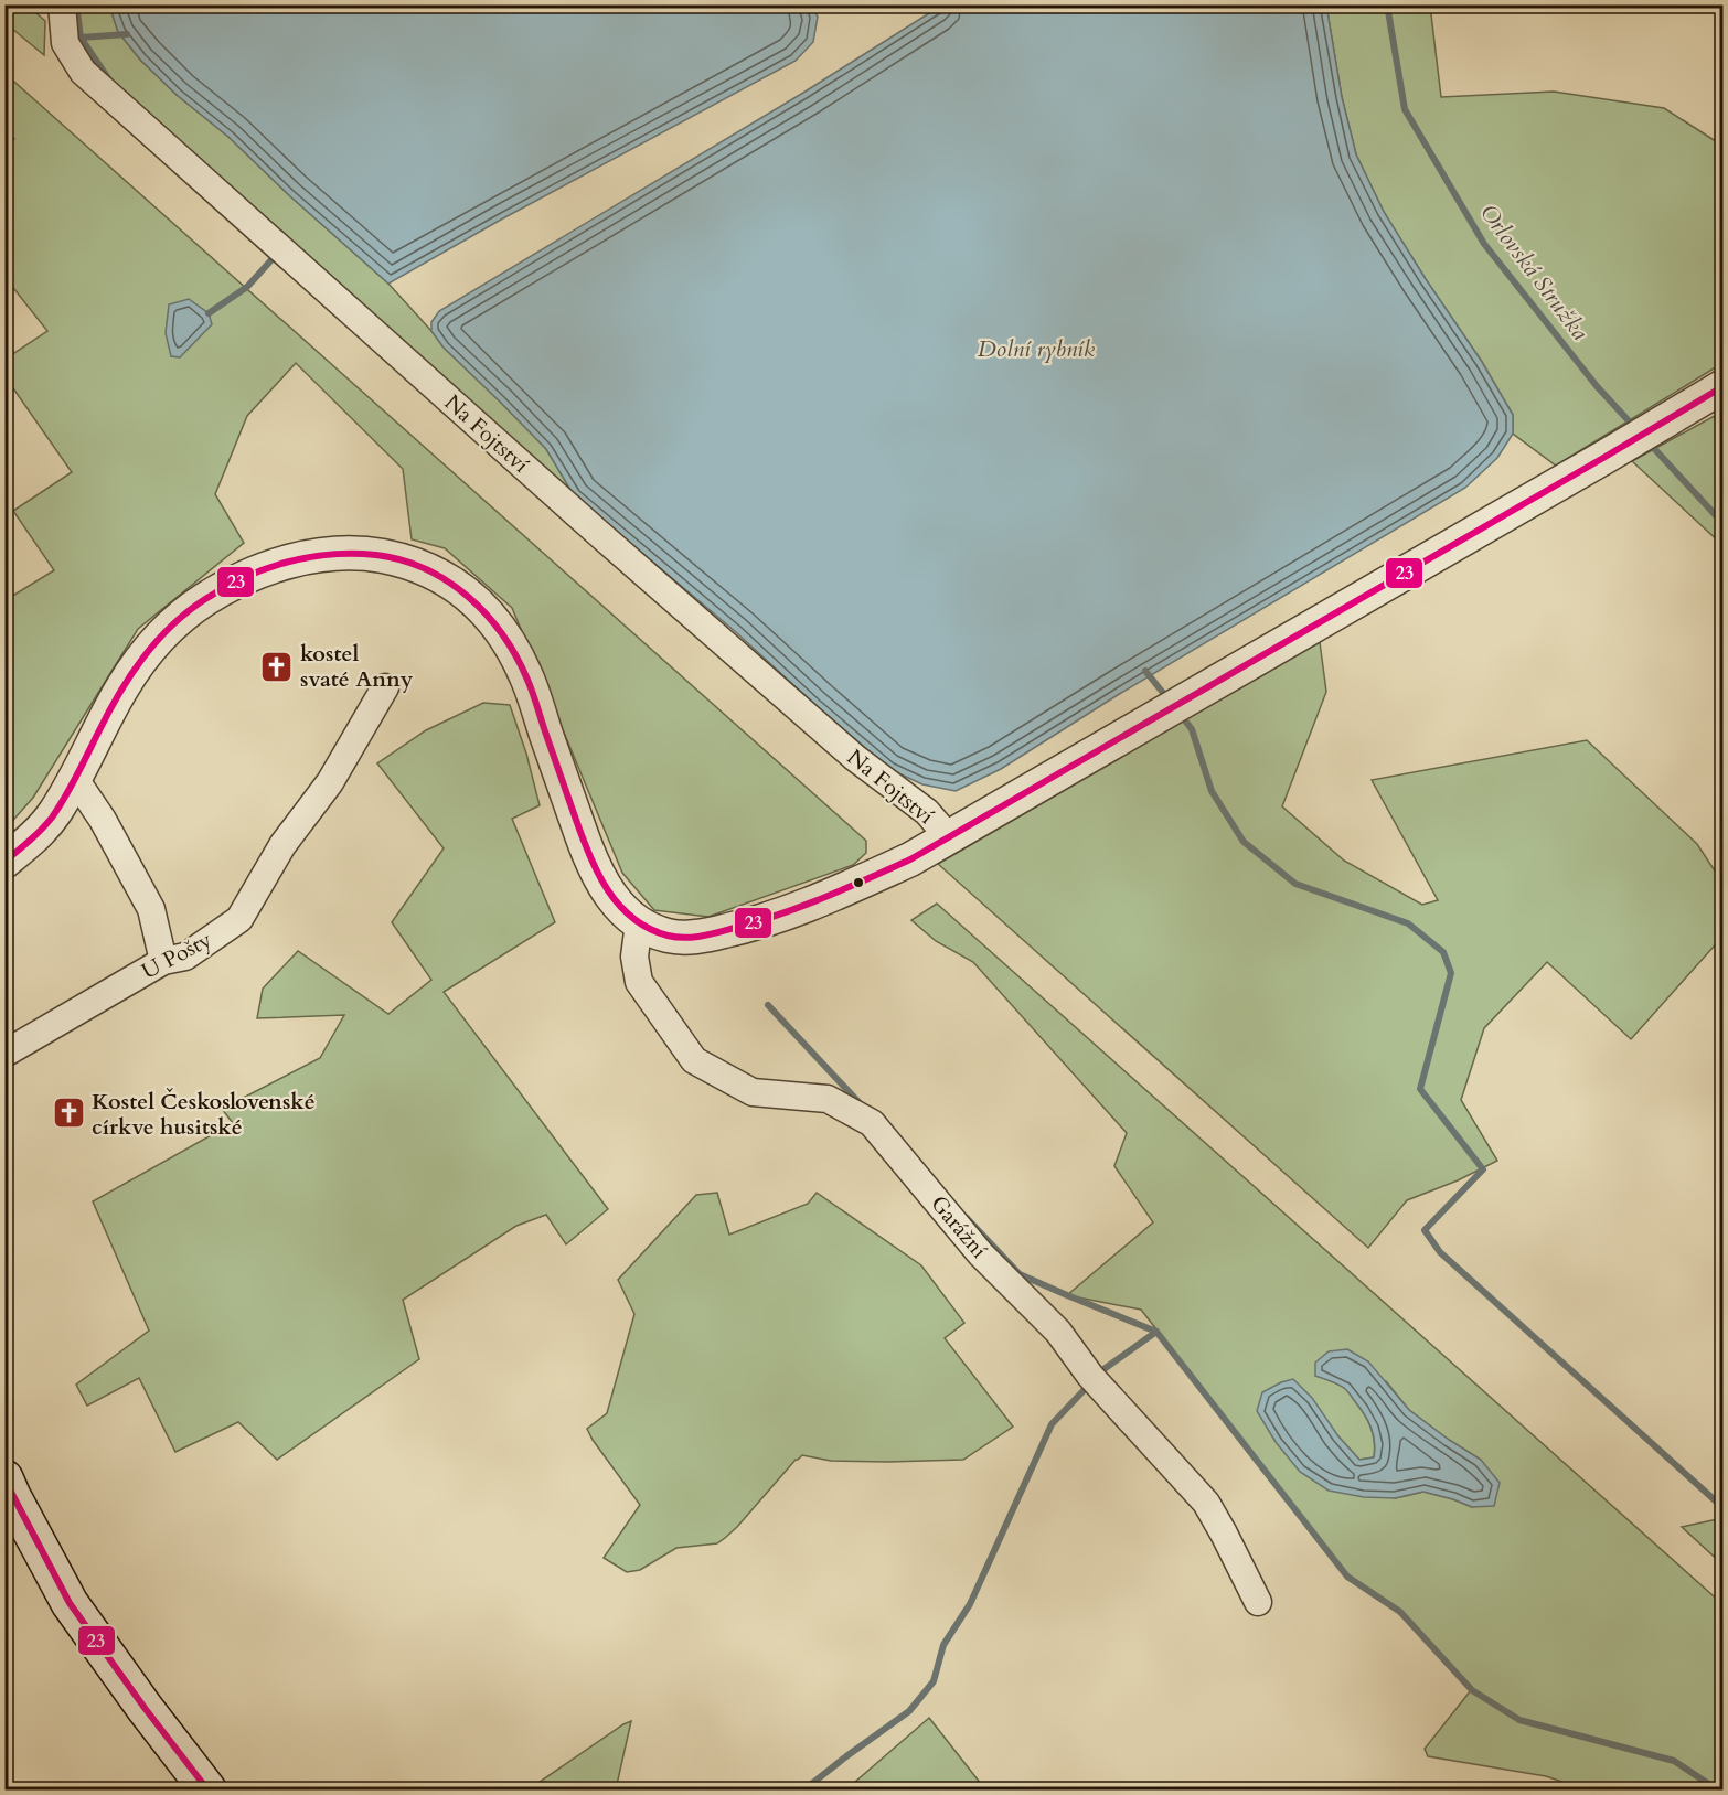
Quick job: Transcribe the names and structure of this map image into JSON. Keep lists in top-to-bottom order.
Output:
{
  "streets": {
    "street": ["Na Fojtství", "U Pošty", "Garážní"]
  },
  "water": ["Orlovská Stružka", "Dolní rybník"],
  "places": {
    "church": ["kostel svaté Anny", "Kostel Československé církve husitské"]
  },
  "lines": ["transit line 23"]
}
